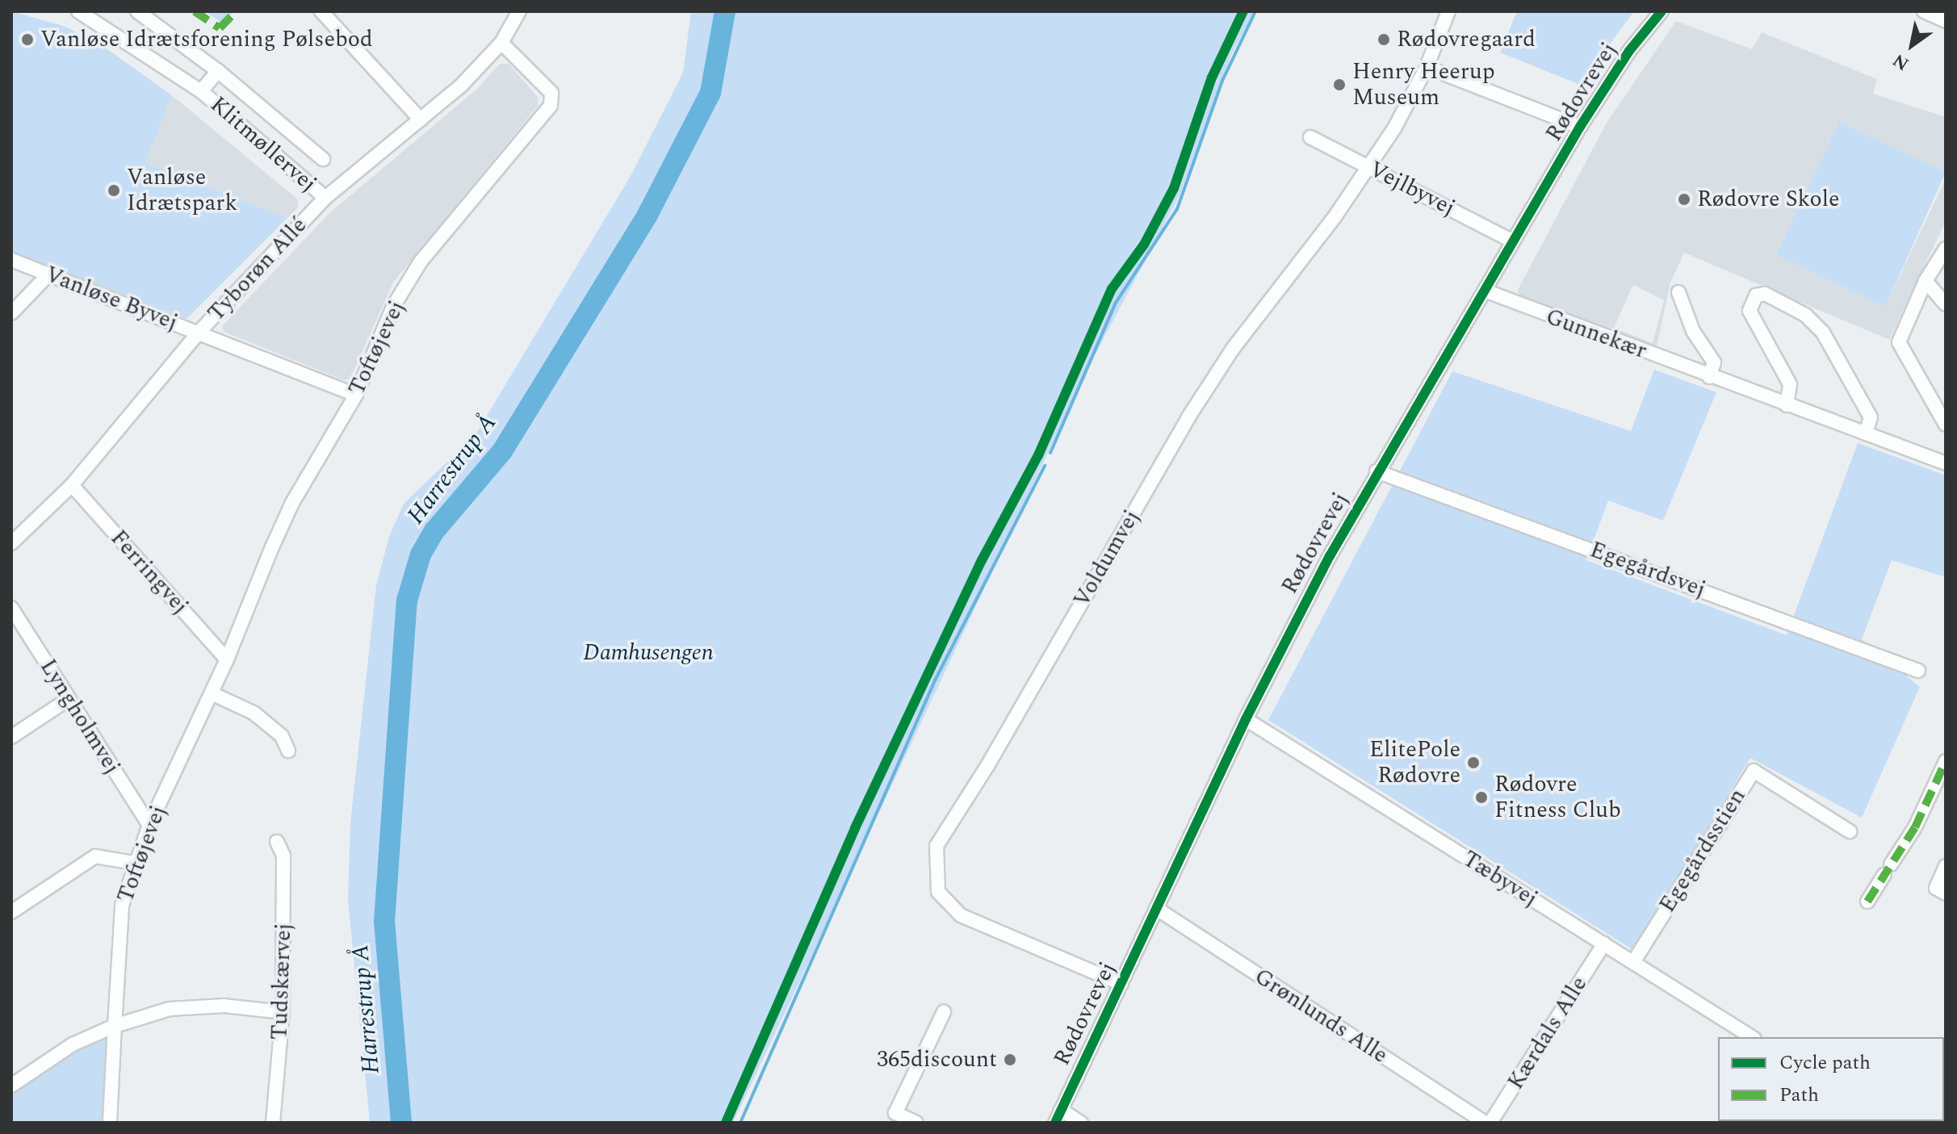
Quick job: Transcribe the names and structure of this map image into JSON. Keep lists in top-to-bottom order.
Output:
{
  "streets": {
    "street": [
      "Rødovrevej",
      "Klitmøllervej",
      "Vejlbyvej",
      "Tyborøn Allé",
      "Vanløse Byvej",
      "Gunnekær",
      "Toftøjevej",
      "Voldumvej",
      "Egegårdsvej",
      "Ferringvej",
      "Lyngholmvej",
      "Egegårdsstien",
      "Tæbyvej",
      "Tudskærvej",
      "Grønlunds Alle",
      "Kærdals Alle"
    ]
  },
  "crossings": [
    ["Rødovrevej", "Vejlbyvej"],
    ["Rødovrevej", "Gunnekær"],
    ["Rødovrevej", "Voldumvej"],
    ["Rødovrevej", "Egegårdsvej"],
    ["Rødovrevej", "Tæbyvej"],
    ["Rødovrevej", "Grønlunds Alle"],
    ["Klitmøllervej", "Tyborøn Allé"],
    ["Vejlbyvej", "Voldumvej"],
    ["Tyborøn Allé", "Vanløse Byvej"],
    ["Tyborøn Allé", "Toftøjevej"],
    ["Tyborøn Allé", "Ferringvej"],
    ["Vanløse Byvej", "Toftøjevej"],
    ["Toftøjevej", "Ferringvej"],
    ["Toftøjevej", "Lyngholmvej"],
    ["Egegårdsstien", "Tæbyvej"],
    ["Tæbyvej", "Kærdals Alle"],
    ["Grønlunds Alle", "Kærdals Alle"]
  ],
  "water": ["Harrestrup Å"],
  "parks": ["Damhusengen"],
  "places": [
    "Vanløse Idrætsforening Pølsebod",
    "Rødovregaard",
    "Henry Heerup Museum",
    "Vanløse Idrætspark",
    "Rødovre Skole",
    "ElitePole Rødovre",
    "Rødovre Fitness Club",
    "365discount"
  ],
  "legend": ["Cycle path", "Path"],
  "north": "bottom left"
}
